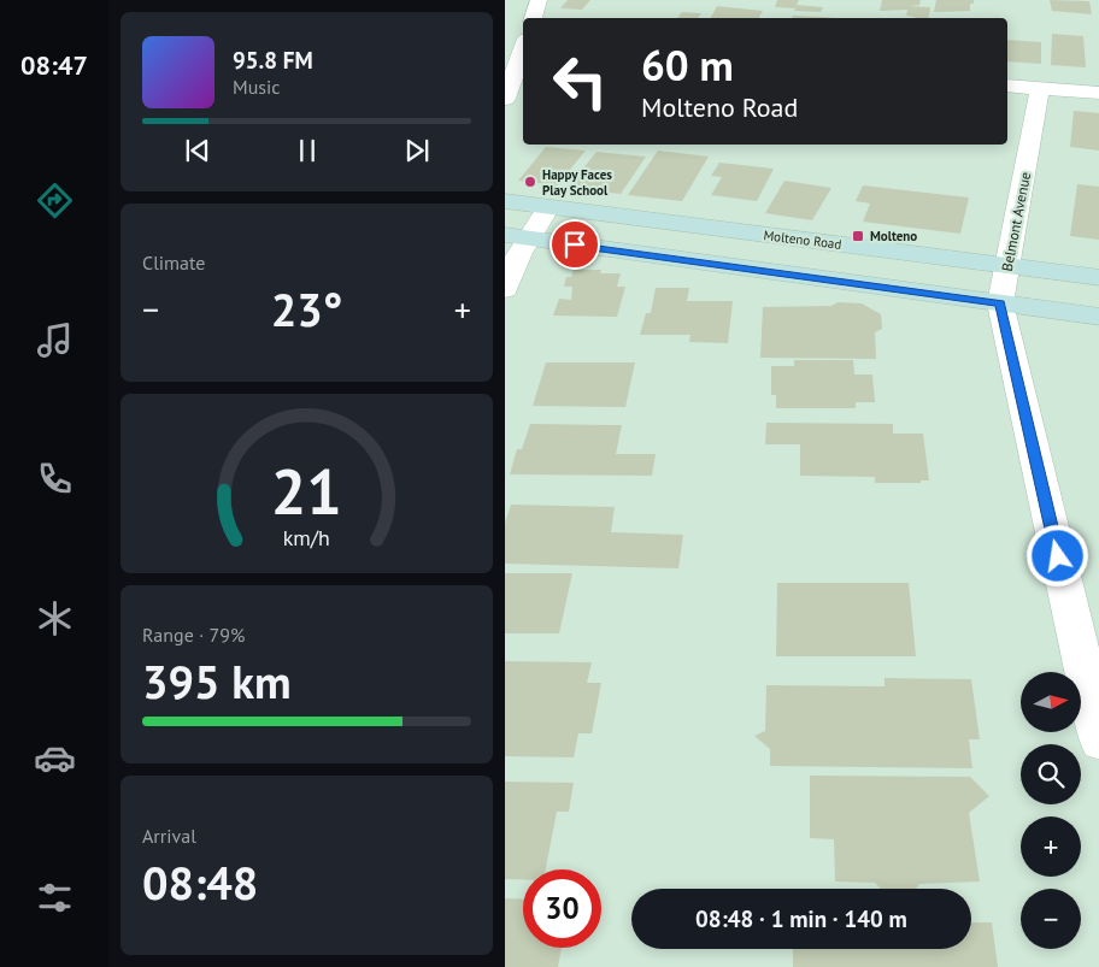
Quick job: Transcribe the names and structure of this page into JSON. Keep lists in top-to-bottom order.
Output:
{
  "streets": {
    "street": ["Belmont Avenue", "Molteno Road"]
  },
  "crossings": [
    ["Belmont Avenue", "Molteno Road"]
  ],
  "places": {
    "other": ["Happy Faces Play School"],
    "transit": ["Molteno"]
  },
  "north": "right",
  "page": {
    "tabs": "08:47",
    "turn": ["60 m", "Molteno Road"],
    "song": ["95.8 FM", "Music"],
    "tile": [
      "Climate",
      ["Range · 79%", "395 km"],
      ["Arrival", "08:48"]
    ],
    "heat": ["−", "23°", "+"],
    "map_buttons": ["+", "−"],
    "limit": "30",
    "trip": "08:48 · 1 min · 140 m",
    "gauge": ["21", "km/h"]
  }
}
